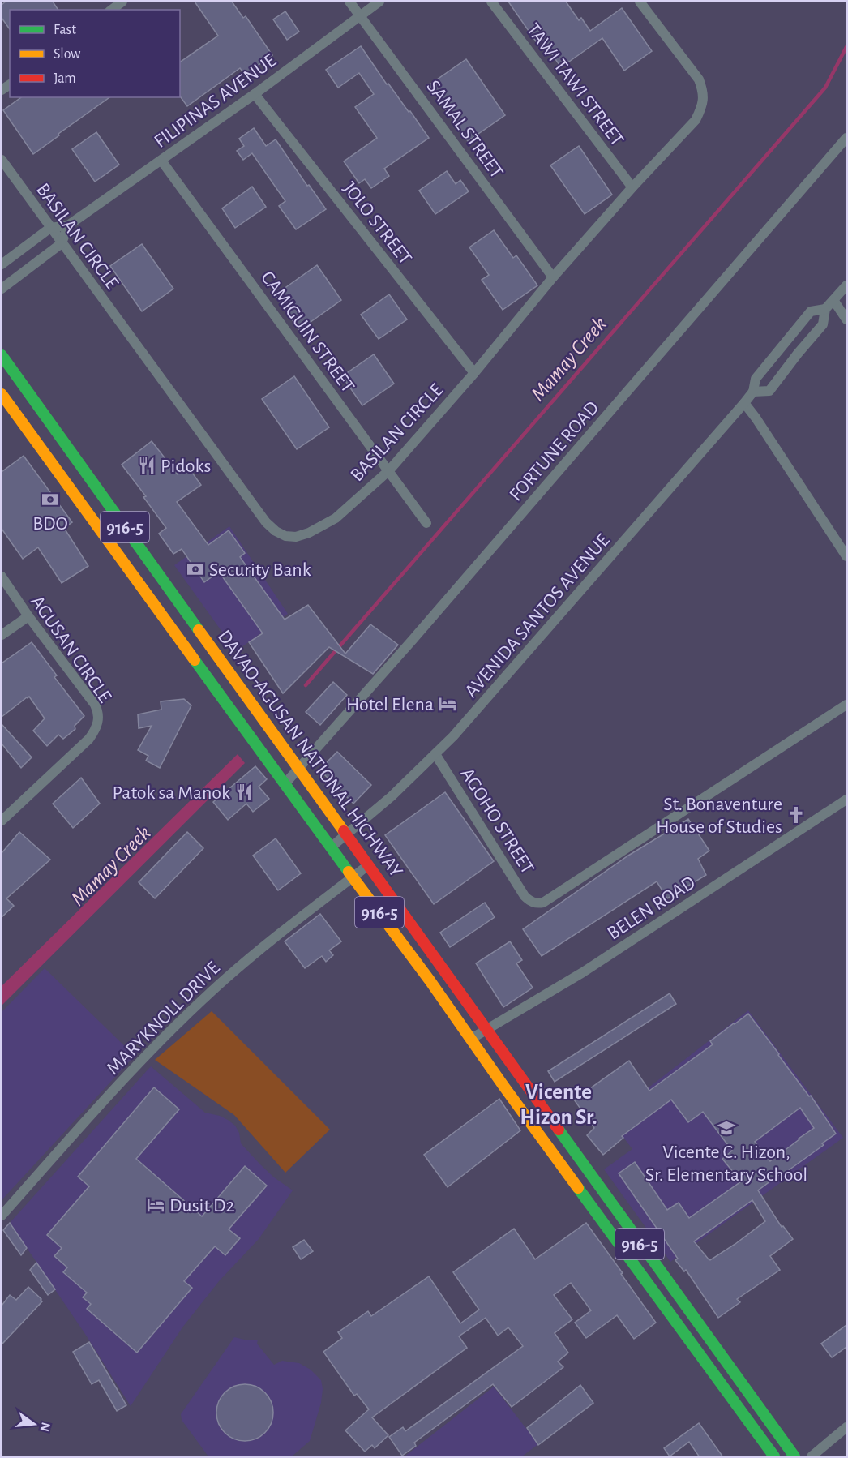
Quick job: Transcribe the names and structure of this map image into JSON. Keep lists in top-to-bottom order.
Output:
{
  "streets": {
    "main road": ["916-5", "DAVAO-AGUSAN NATIONAL HIGHWAY"],
    "street": [
      "TAWI TAWI STREET",
      "FILIPINAS AVENUE",
      "SAMAL STREET",
      "JOLO STREET",
      "BASILAN CIRCLE",
      "CAMIGUIN STREET",
      "FORTUNE ROAD",
      "AVENIDA SANTOS AVENUE",
      "AGUSAN CIRCLE",
      "AGOHO STREET",
      "BELEN ROAD",
      "MARYKNOLL DRIVE"
    ]
  },
  "crossings": [
    ["TAWI TAWI STREET", "BASILAN CIRCLE"],
    ["FILIPINAS AVENUE", "SAMAL STREET"],
    ["FILIPINAS AVENUE", "JOLO STREET"],
    ["FILIPINAS AVENUE", "BASILAN CIRCLE"],
    ["FILIPINAS AVENUE", "CAMIGUIN STREET"],
    ["SAMAL STREET", "BASILAN CIRCLE"],
    ["JOLO STREET", "BASILAN CIRCLE"],
    ["BASILAN CIRCLE", "CAMIGUIN STREET"],
    ["FORTUNE ROAD", "DAVAO-AGUSAN NATIONAL HIGHWAY"],
    ["AVENIDA SANTOS AVENUE", "DAVAO-AGUSAN NATIONAL HIGHWAY"],
    ["AVENIDA SANTOS AVENUE", "AGOHO STREET"],
    ["DAVAO-AGUSAN NATIONAL HIGHWAY", "BELEN ROAD"],
    ["DAVAO-AGUSAN NATIONAL HIGHWAY", "MARYKNOLL DRIVE"]
  ],
  "districts": ["Vicente Hizon Sr."],
  "water": ["Mamay Creek"],
  "places": {
    "restaurant": ["Pidoks", "Patok sa Manok"],
    "bank": ["BDO", "Security Bank"],
    "hotel": ["Hotel Elena", "Dusit D2"],
    "church": ["St. Bonaventure House of Studies"],
    "school or university": ["Vicente C. Hizon, Sr. Elementary School"]
  },
  "legend": ["Fast", "Slow", "Jam"],
  "north": "right"
}
